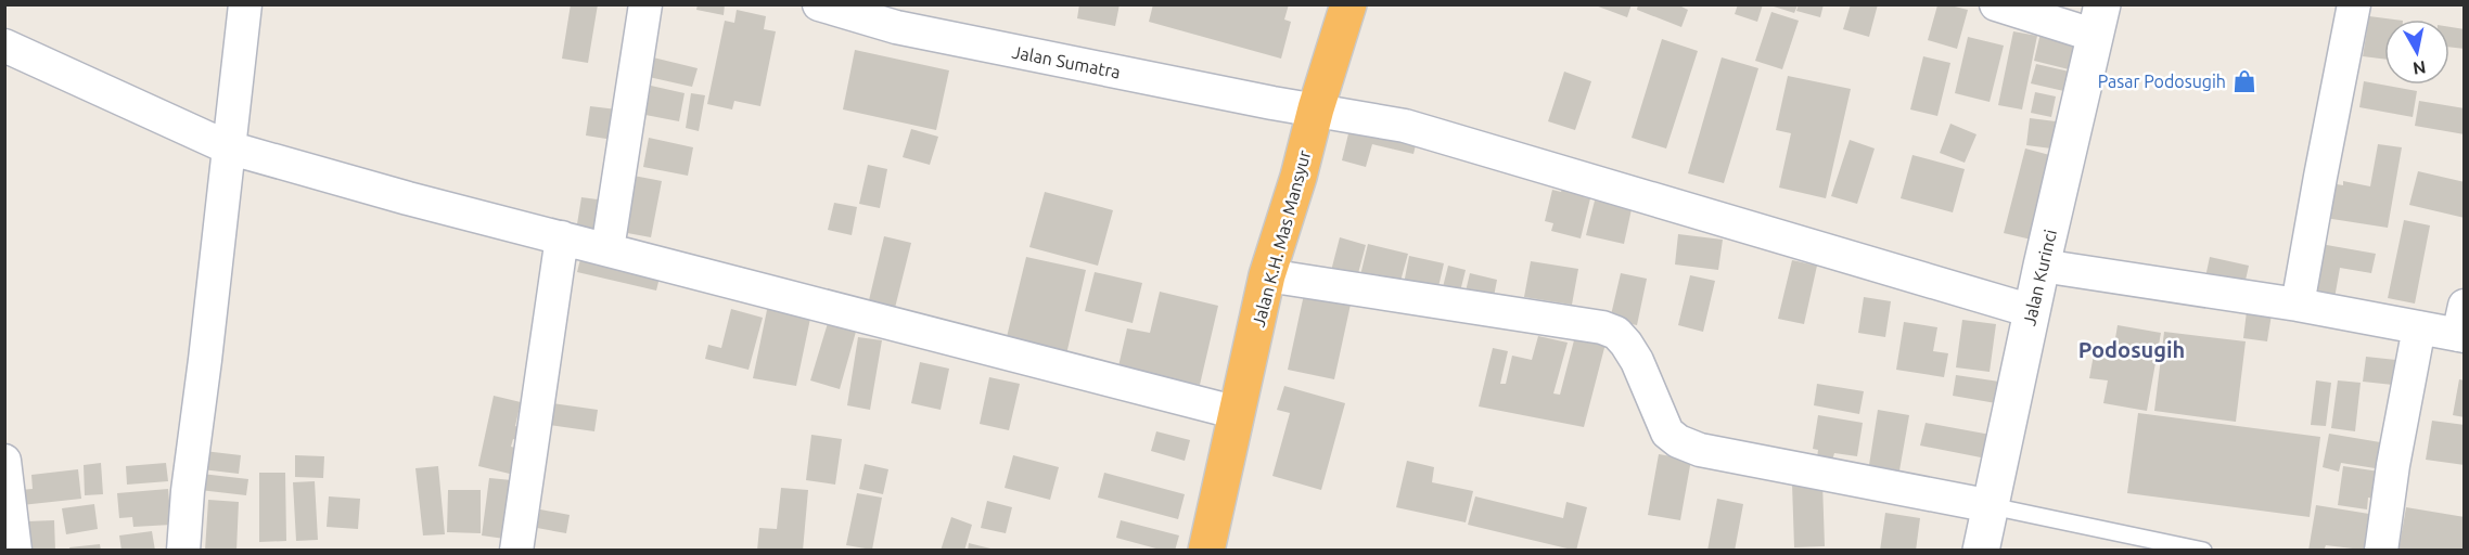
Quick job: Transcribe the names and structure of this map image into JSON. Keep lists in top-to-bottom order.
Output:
{
  "streets": {
    "highway": ["Jalan K.H. Mas Mansyur"],
    "street": ["Jalan Sumatra", "Jalan Kurinci"]
  },
  "crossings": [
    ["Jalan Sumatra", "Jalan K.H. Mas Mansyur"],
    ["Jalan Sumatra", "Jalan Kurinci"]
  ],
  "districts": ["Podosugih"],
  "places": {
    "shop": ["Pasar Podosugih"]
  },
  "north": "bottom"
}
